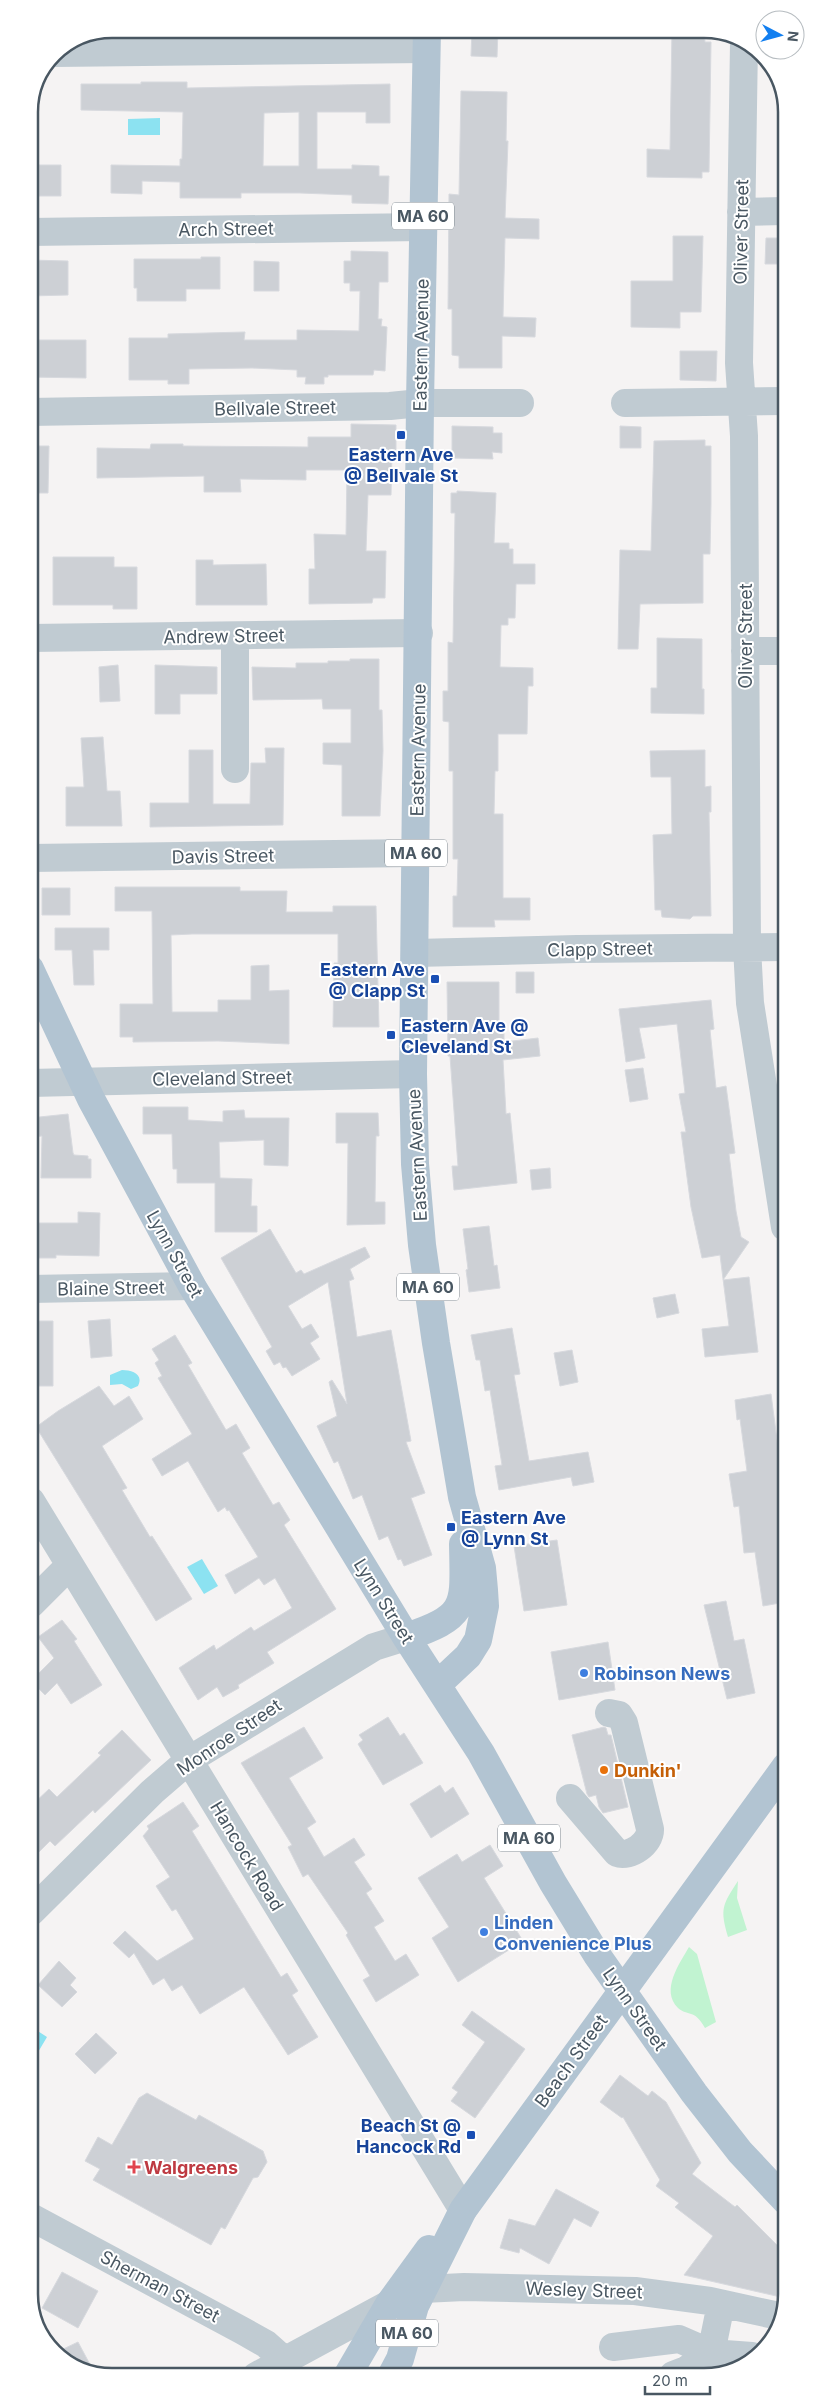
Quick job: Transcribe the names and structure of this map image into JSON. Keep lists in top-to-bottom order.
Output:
{
  "streets": {
    "main road": [
      "MA 60",
      "Eastern Avenue",
      "Lynn Street",
      "Beach Street"
    ],
    "street": [
      "Arch Street",
      "Oliver Street",
      "Bellvale Street",
      "Andrew Street",
      "Davis Street",
      "Clapp Street",
      "Cleveland Street",
      "Blaine Street",
      "Monroe Street",
      "Hancock Road",
      "Sherman Street",
      "Wesley Street"
    ]
  },
  "crossings": [
    ["MA 60", "Beach Street"],
    ["MA 60", "Wesley Street"],
    ["Arch Street", "Eastern Avenue"],
    ["Oliver Street", "Clapp Street"],
    ["Eastern Avenue", "Bellvale Street"],
    ["Eastern Avenue", "Andrew Street"],
    ["Eastern Avenue", "Davis Street"],
    ["Eastern Avenue", "Clapp Street"],
    ["Eastern Avenue", "Cleveland Street"],
    ["Eastern Avenue", "Lynn Street"],
    ["Eastern Avenue", "Monroe Street"],
    ["Cleveland Street", "Lynn Street"],
    ["Lynn Street", "Blaine Street"],
    ["Lynn Street", "Monroe Street"],
    ["Lynn Street", "Beach Street"],
    ["Monroe Street", "Hancock Road"],
    ["Hancock Road", "Beach Street"],
    ["Beach Street", "Wesley Street"],
    ["Sherman Street", "Wesley Street"]
  ],
  "places": {
    "transit": [
      "Eastern Ave @ Bellvale St",
      "Eastern Ave @ Clapp St",
      "Eastern Ave @ Cleveland St",
      "Eastern Ave @ Lynn St",
      "Beach St @ Hancock Rd"
    ],
    "other": ["Robinson News", "Dunkin'", "Linden Convenience Plus"],
    "health": ["Walgreens"]
  },
  "scale_bar": "20 m",
  "north": "right"
}
